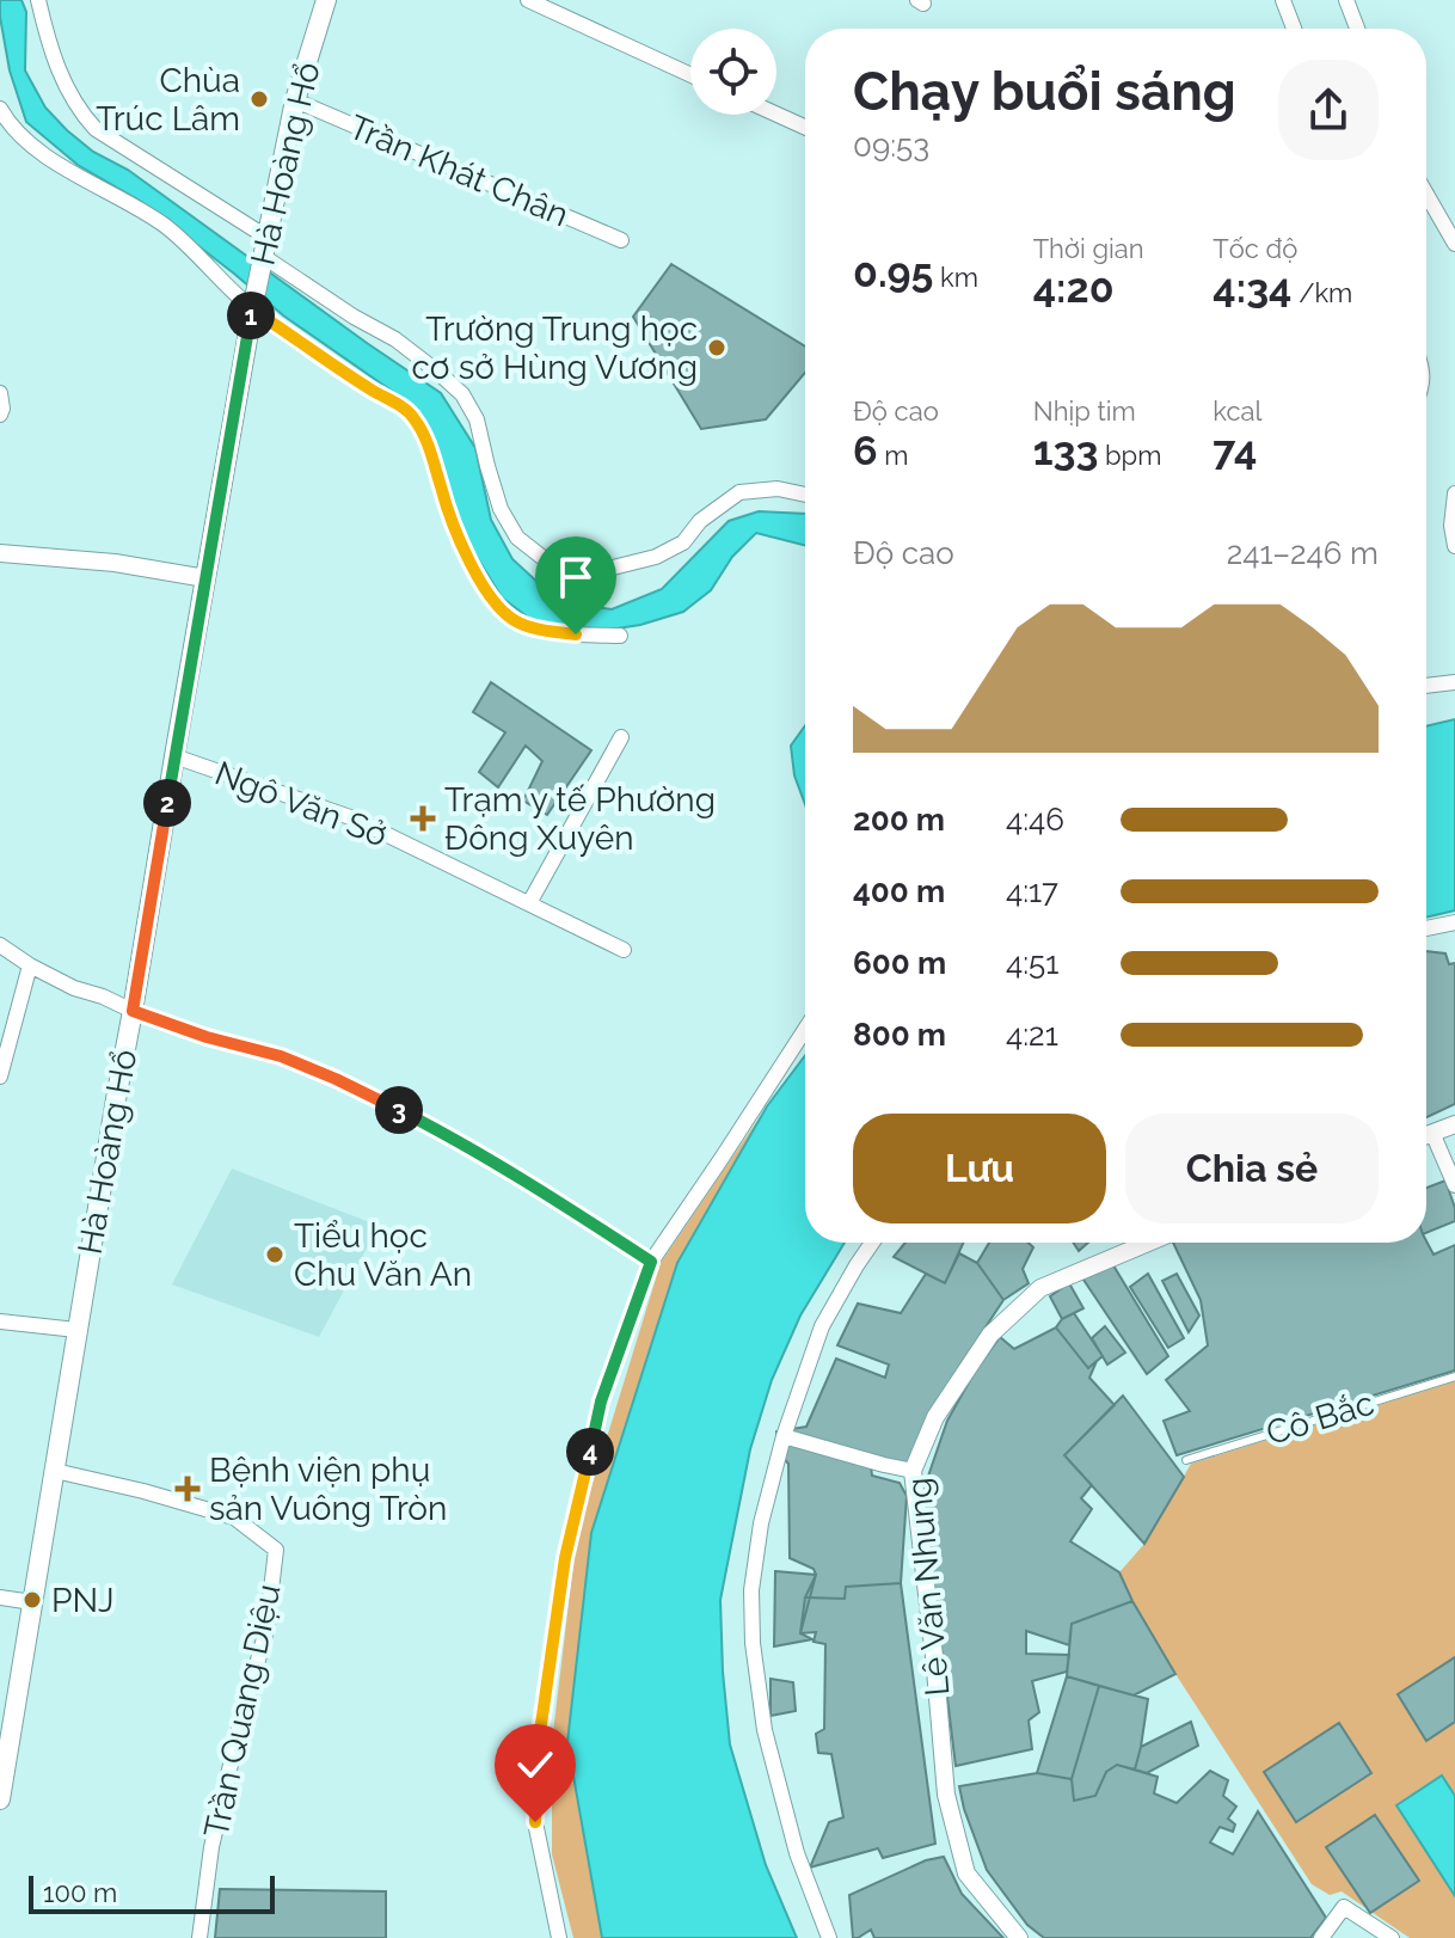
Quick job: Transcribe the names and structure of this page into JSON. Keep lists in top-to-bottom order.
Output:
{
  "streets": {
    "main road": ["Hà Hoàng Hổ"],
    "street": [
      "Trần Khát Chân",
      "Ngô Văn Sở",
      "Lê Văn Nhung",
      "Trần Quang Diệu"
    ],
    "lane": ["Cô Bắc"]
  },
  "crossings": [
    ["Hà Hoàng Hổ", "Trần Khát Chân"],
    ["Hà Hoàng Hổ", "Ngô Văn Sở"],
    ["Hà Hoàng Hổ", "Trần Quang Diệu"]
  ],
  "places": {
    "other": [
      "Chùa Trúc Lâm",
      "Trường Trung học cơ sở Hùng Vương",
      "Tiểu học Chu Văn An",
      "PNJ"
    ],
    "health": ["Trạm y tế Phường Đông Xuyên", "Bệnh viện phụ sản Vuông Tròn"]
  },
  "scale_bar": "100 m",
  "page": {
    "heading": ["Chạy buổi sáng", "09:53"],
    "stats": [
      ["0.95 km"],
      ["Thời gian", "4:20"],
      ["Tốc độ", "4:34 /km"],
      ["Độ cao", "6 m"],
      ["Nhịp tim", "133 bpm"],
      ["kcal", "74"]
    ],
    "pins": [
      "1",
      "2",
      "3",
      "4"
    ],
    "chart": ["Độ cao", "241–246 m"],
    "list": [
      {
        "name": "200 m",
        "note": "4:46"
      },
      {
        "name": "400 m",
        "note": "4:17"
      },
      {
        "name": "600 m",
        "note": "4:51"
      },
      {
        "name": "800 m",
        "note": "4:21"
      }
    ],
    "buttons": ["Lưu", "Chia sẻ"],
    "scale": "100 m"
  }
}
